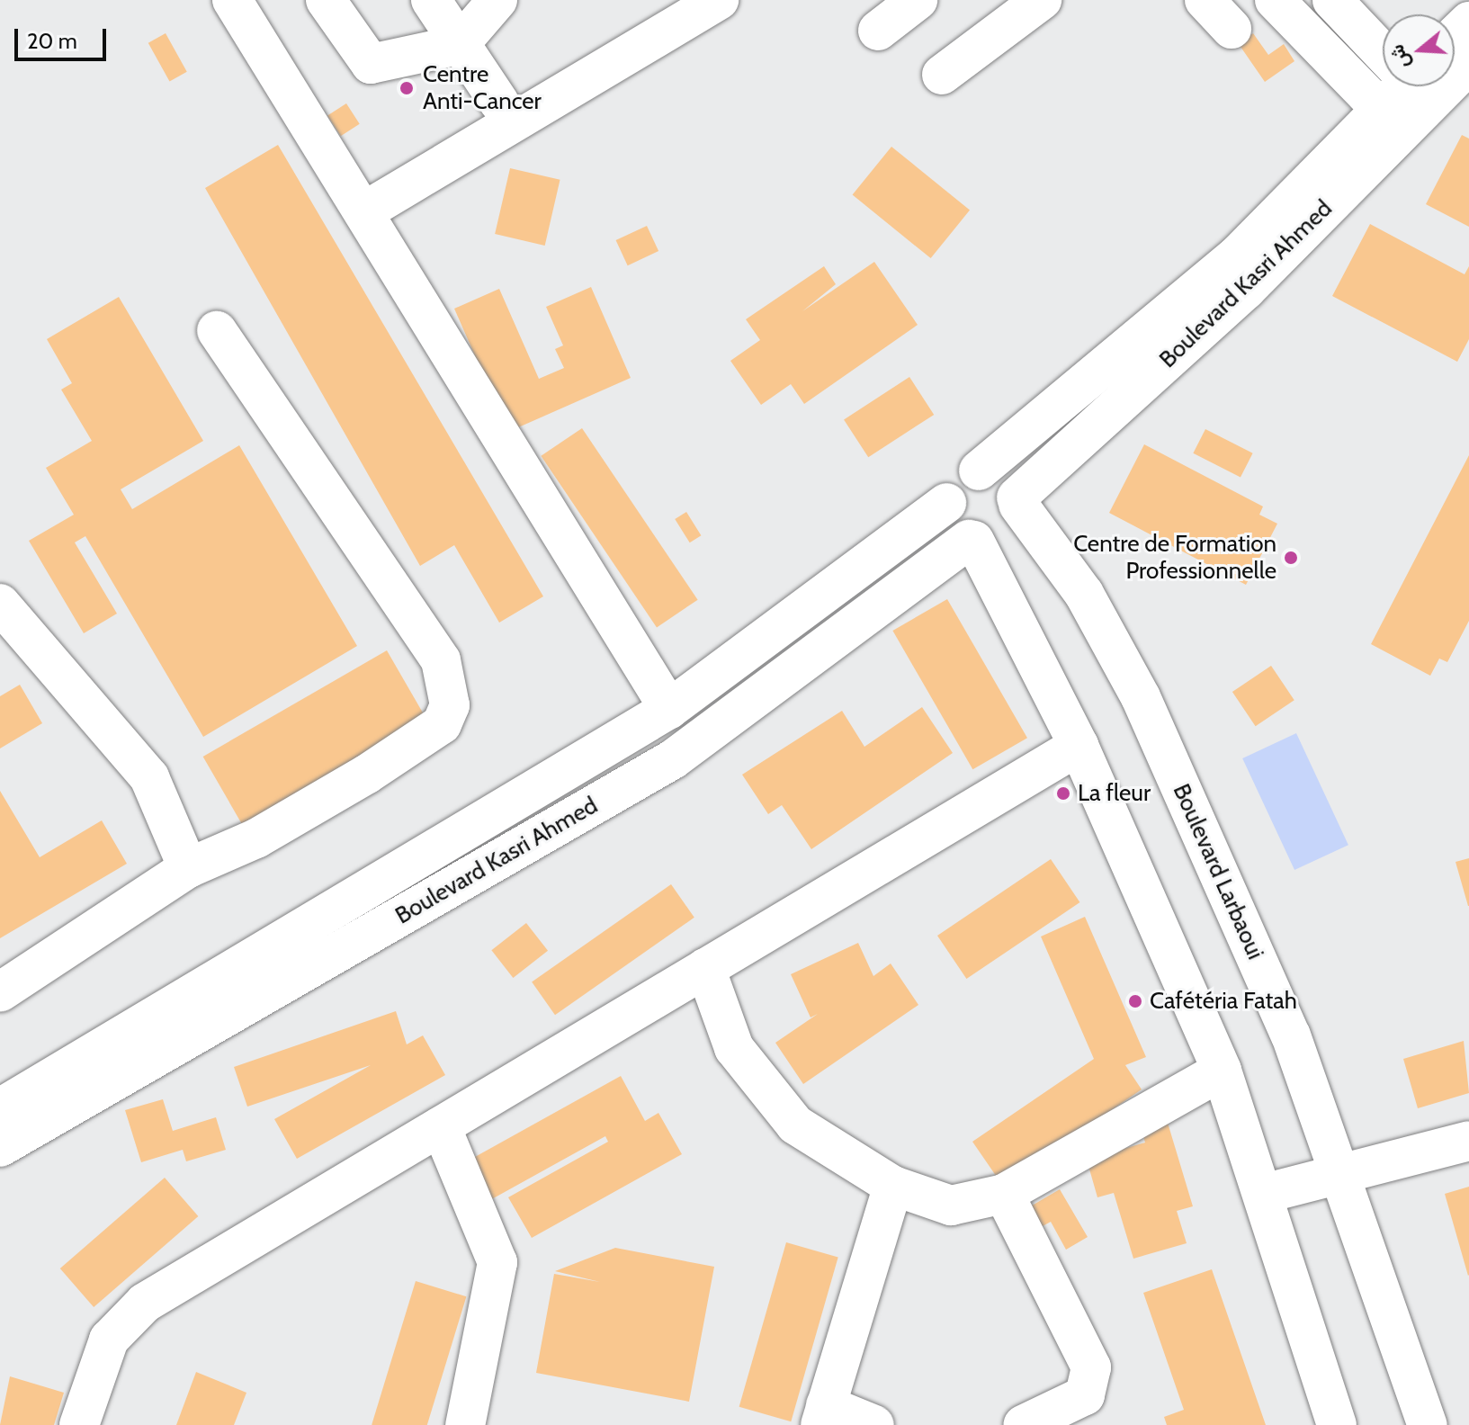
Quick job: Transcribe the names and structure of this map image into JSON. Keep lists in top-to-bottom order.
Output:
{
  "streets": {
    "main road": ["Boulevard Kasri Ahmed", "Boulevard Larbaoui"]
  },
  "crossings": [
    ["Boulevard Kasri Ahmed", "Boulevard Larbaoui"]
  ],
  "places": [
    "Centre Anti-Cancer",
    "Centre de Formation Professionnelle",
    "La fleur",
    "Cafétéria Fatah"
  ],
  "scale_bar": "20 m",
  "north": "left"
}
